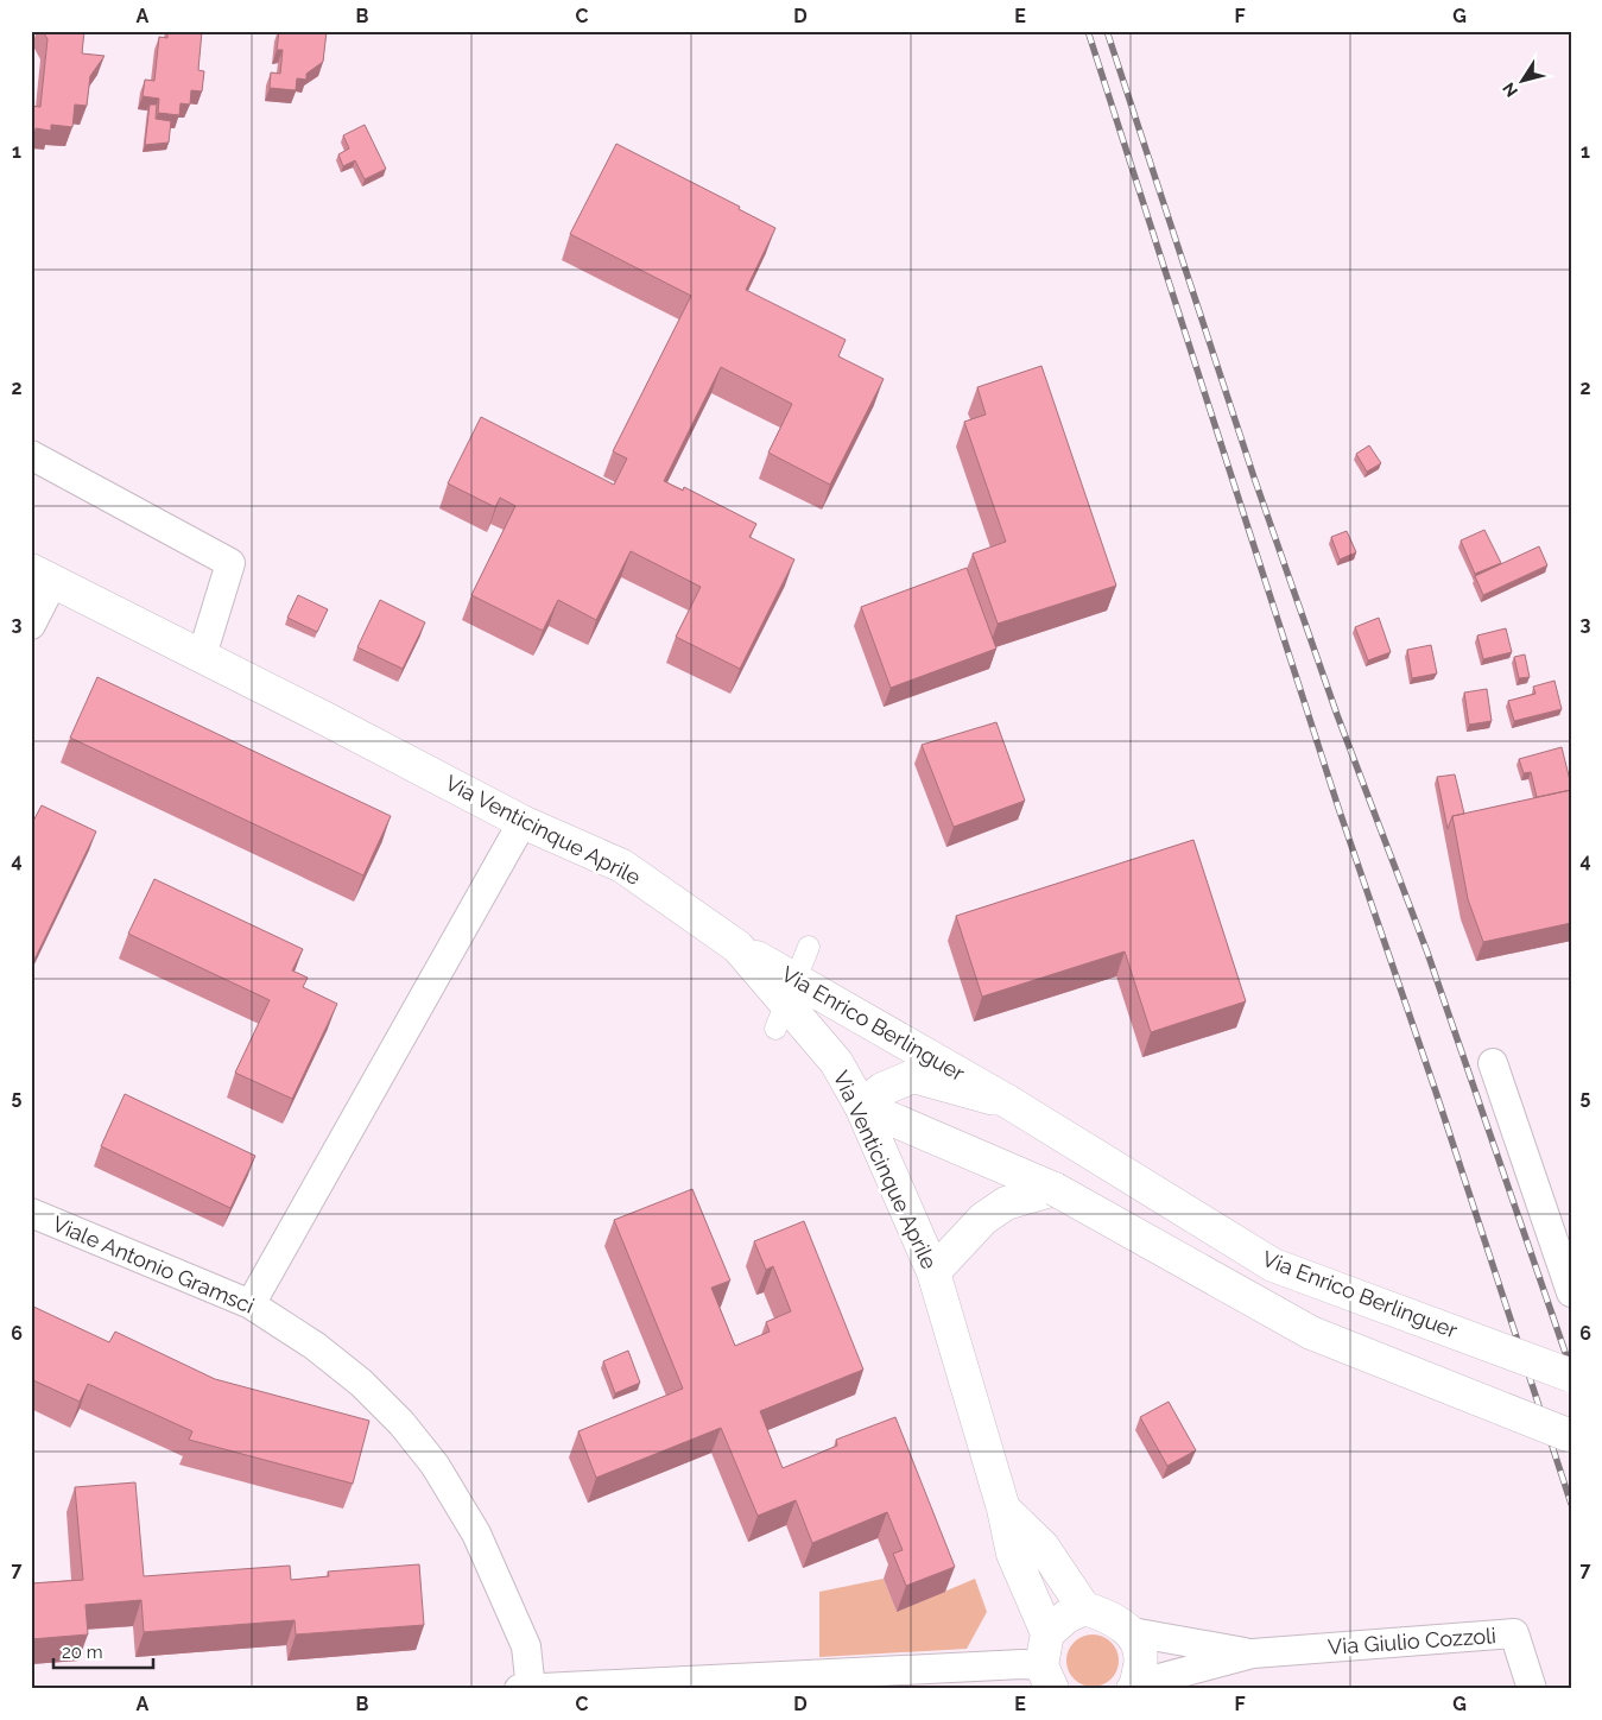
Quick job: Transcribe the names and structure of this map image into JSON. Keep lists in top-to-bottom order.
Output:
{
  "streets": {
    "main road": ["Via Venticinque Aprile", "Via Enrico Berlinguer"],
    "street": ["Viale Antonio Gramsci", "Via Giulio Cozzoli"]
  },
  "crossings": [
    ["Via Venticinque Aprile", "Via Enrico Berlinguer"]
  ],
  "scale_bar": "20 m",
  "north": "bottom left",
  "grid": {
    "columns": [
      "A",
      "B",
      "C",
      "D",
      "E",
      "F",
      "G"
    ],
    "rows": [
      "1",
      "2",
      "3",
      "4",
      "5",
      "6",
      "7"
    ]
  }
}
